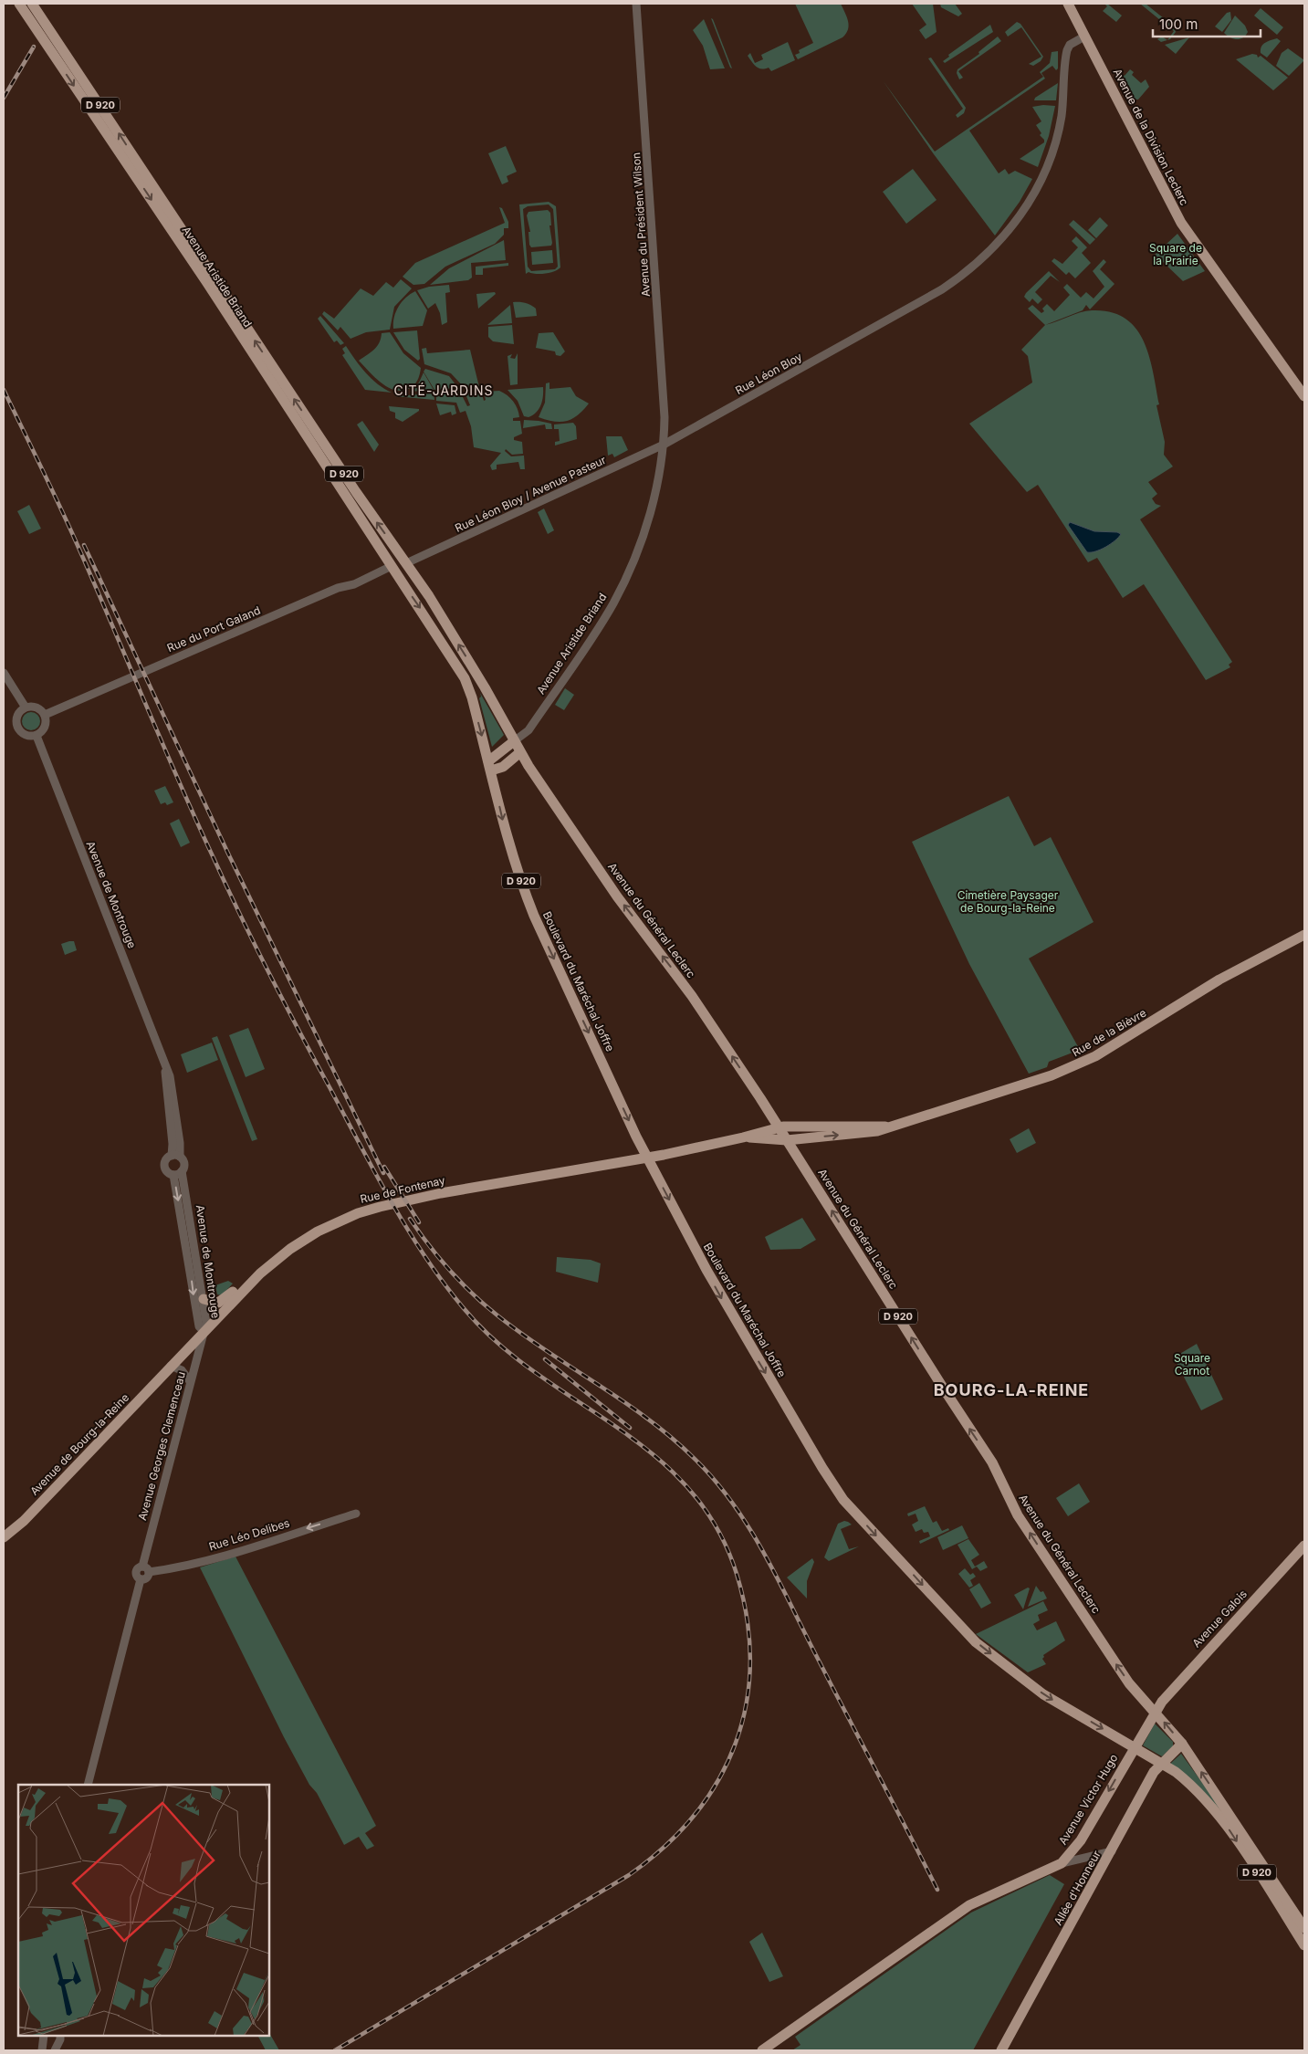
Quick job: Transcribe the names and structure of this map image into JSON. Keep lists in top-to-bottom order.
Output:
{
  "streets": {
    "main road": [
      "D 920",
      "Avenue de la Division Leclerc",
      "Avenue Aristide Briand",
      "Avenue du Général Leclerc",
      "Boulevard du Maréchal Joffre",
      "Rue de la Bièvre",
      "Rue de Fontenay",
      "Avenue de Bourg-la-Reine",
      "Avenue Galois",
      "Avenue Victor Hugo",
      "Allée d'Honneur"
    ],
    "street": [
      "Avenue du Président Wilson",
      "Rue Léon Bloy",
      "Rue Léon Bloy / Avenue Pasteur",
      "Rue du Port Galand",
      "Avenue de Montrouge",
      "Avenue Georges Clemenceau",
      "Rue Léo Delibes"
    ]
  },
  "crossings": [
    ["D 920", "Avenue Aristide Briand"],
    ["D 920", "Rue du Port Galand"],
    ["D 920", "Boulevard du Maréchal Joffre"],
    ["D 920", "Avenue Galois"],
    ["D 920", "Avenue Victor Hugo"],
    ["D 920", "Allée d'Honneur"],
    ["Avenue de la Division Leclerc", "Rue Léon Bloy"],
    ["Avenue du Président Wilson", "Avenue Aristide Briand"],
    ["Avenue du Président Wilson", "Rue Léon Bloy"],
    ["Avenue du Président Wilson", "Rue Léon Bloy / Avenue Pasteur"],
    ["Avenue Aristide Briand", "Rue Léon Bloy"],
    ["Avenue Aristide Briand", "Rue Léon Bloy / Avenue Pasteur"],
    ["Avenue Aristide Briand", "Rue du Port Galand"],
    ["Avenue Aristide Briand", "Avenue du Général Leclerc"],
    ["Rue Léon Bloy", "Rue Léon Bloy / Avenue Pasteur"],
    ["Rue Léon Bloy / Avenue Pasteur", "Avenue du Général Leclerc"],
    ["Rue du Port Galand", "Avenue de Montrouge"],
    ["Avenue de Montrouge", "Rue de Fontenay"],
    ["Avenue de Montrouge", "Avenue de Bourg-la-Reine"],
    ["Avenue de Montrouge", "Avenue Georges Clemenceau"],
    ["Avenue du Général Leclerc", "Rue de la Bièvre"],
    ["Avenue du Général Leclerc", "Avenue Galois"],
    ["Avenue du Général Leclerc", "Allée d'Honneur"],
    ["Boulevard du Maréchal Joffre", "Rue de Fontenay"],
    ["Boulevard du Maréchal Joffre", "Avenue Galois"],
    ["Boulevard du Maréchal Joffre", "Avenue Victor Hugo"],
    ["Rue de la Bièvre", "Rue de Fontenay"],
    ["Rue de Fontenay", "Avenue de Bourg-la-Reine"],
    ["Rue de Fontenay", "Avenue Georges Clemenceau"],
    ["Avenue de Bourg-la-Reine", "Avenue Georges Clemenceau"],
    ["Avenue Georges Clemenceau", "Rue Léo Delibes"],
    ["Avenue Galois", "Avenue Victor Hugo"]
  ],
  "one_way": [
    "Avenue du Général Leclerc",
    "Boulevard du Maréchal Joffre",
    "Rue Léo Delibes",
    "Avenue Victor Hugo"
  ],
  "districts": ["CITÉ-JARDINS", "BOURG-LA-REINE"],
  "parks": ["Square de la Prairie", "Cimetière Paysager de Bourg-la-Reine", "Square Carnot"],
  "scale_bar": "100 m"
}
